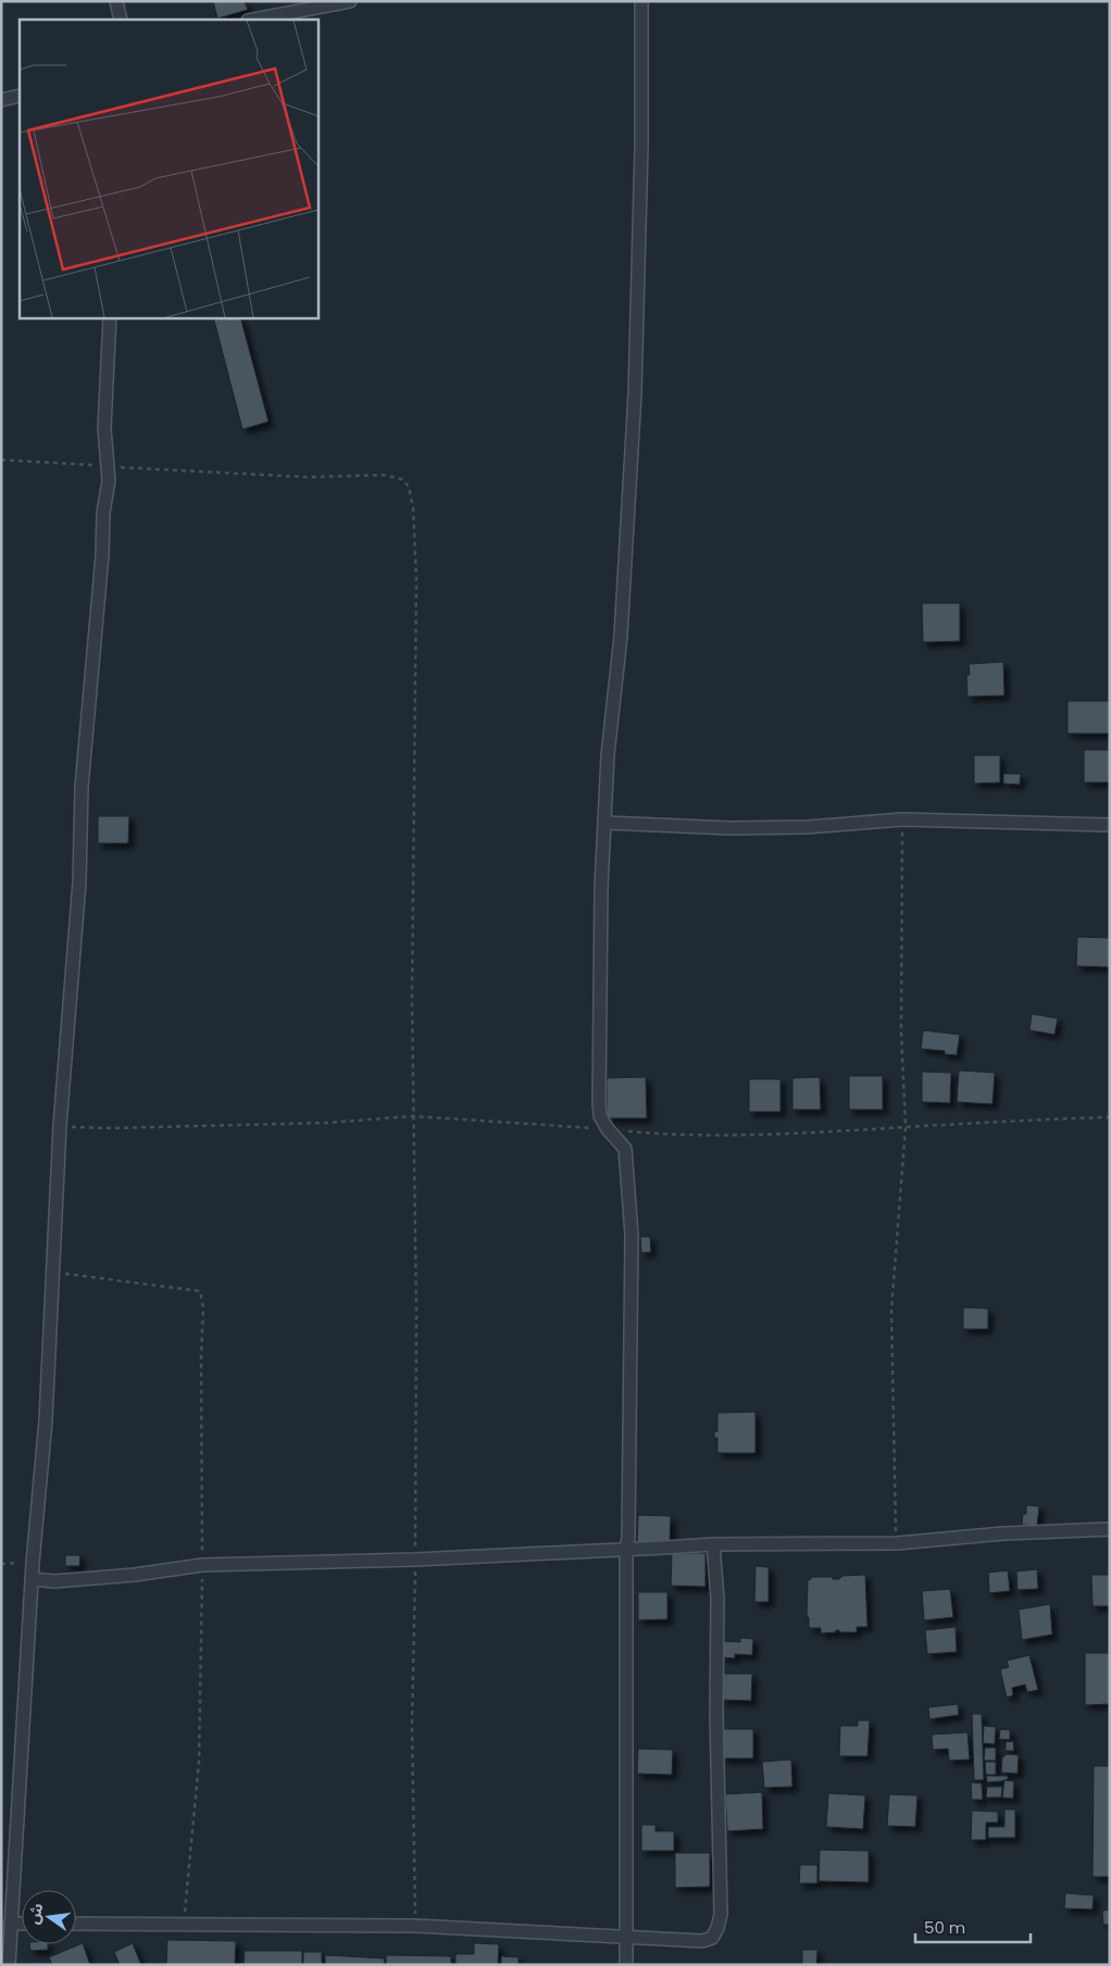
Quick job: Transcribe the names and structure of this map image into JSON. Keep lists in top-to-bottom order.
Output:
{
  "scale_bar": "50 m",
  "north": "left"
}
